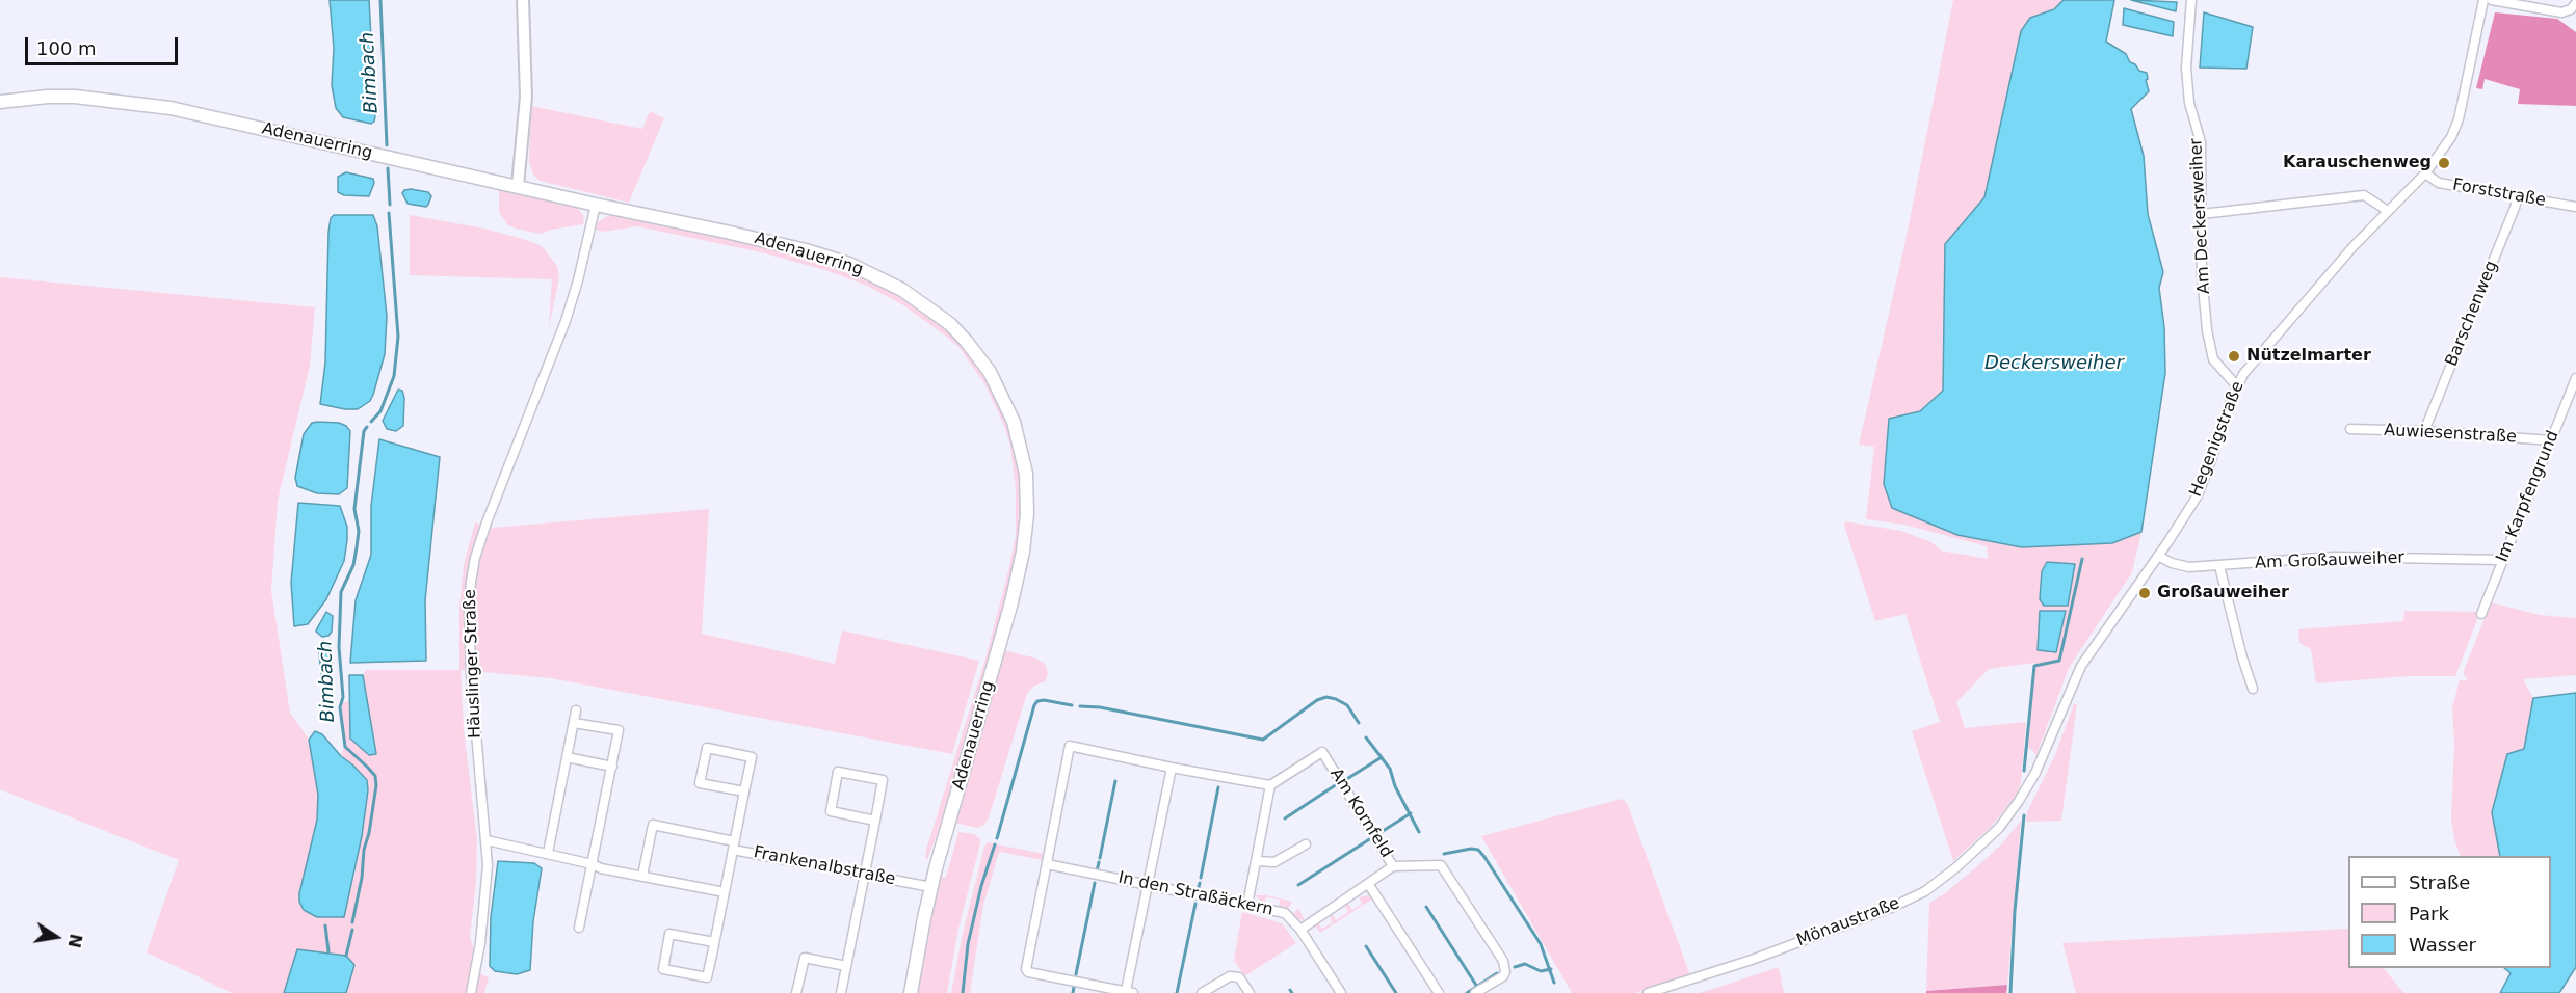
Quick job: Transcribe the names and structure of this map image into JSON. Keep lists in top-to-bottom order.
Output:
{
  "streets": {
    "main road": ["Adenauerring"],
    "street": [
      "Forststraße",
      "Am Deckersweiher",
      "Barschenweg",
      "Auwiesenstraße",
      "Hegenigstraße",
      "Im Karpfengrund",
      "Am Großauweiher",
      "Häuslinger Straße",
      "Am Kornfeld",
      "Frankenalbstraße",
      "In den Straßäckern",
      "Mönaustraße"
    ]
  },
  "crossings": [
    ["Adenauerring", "Häuslinger Straße"],
    ["Adenauerring", "Frankenalbstraße"],
    ["Forststraße", "Barschenweg"],
    ["Forststraße", "Hegenigstraße"],
    ["Am Deckersweiher", "Hegenigstraße"],
    ["Barschenweg", "Auwiesenstraße"],
    ["Auwiesenstraße", "Im Karpfengrund"],
    ["Hegenigstraße", "Am Großauweiher"],
    ["Hegenigstraße", "Mönaustraße"],
    ["Im Karpfengrund", "Am Großauweiher"]
  ],
  "water": ["Bimbach", "Deckersweiher"],
  "places": ["Karauschenweg", "Nützelmarter", "Großauweiher"],
  "legend": ["Straße", "Park", "Wasser"],
  "scale_bar": "100 m",
  "north": "right"
}
